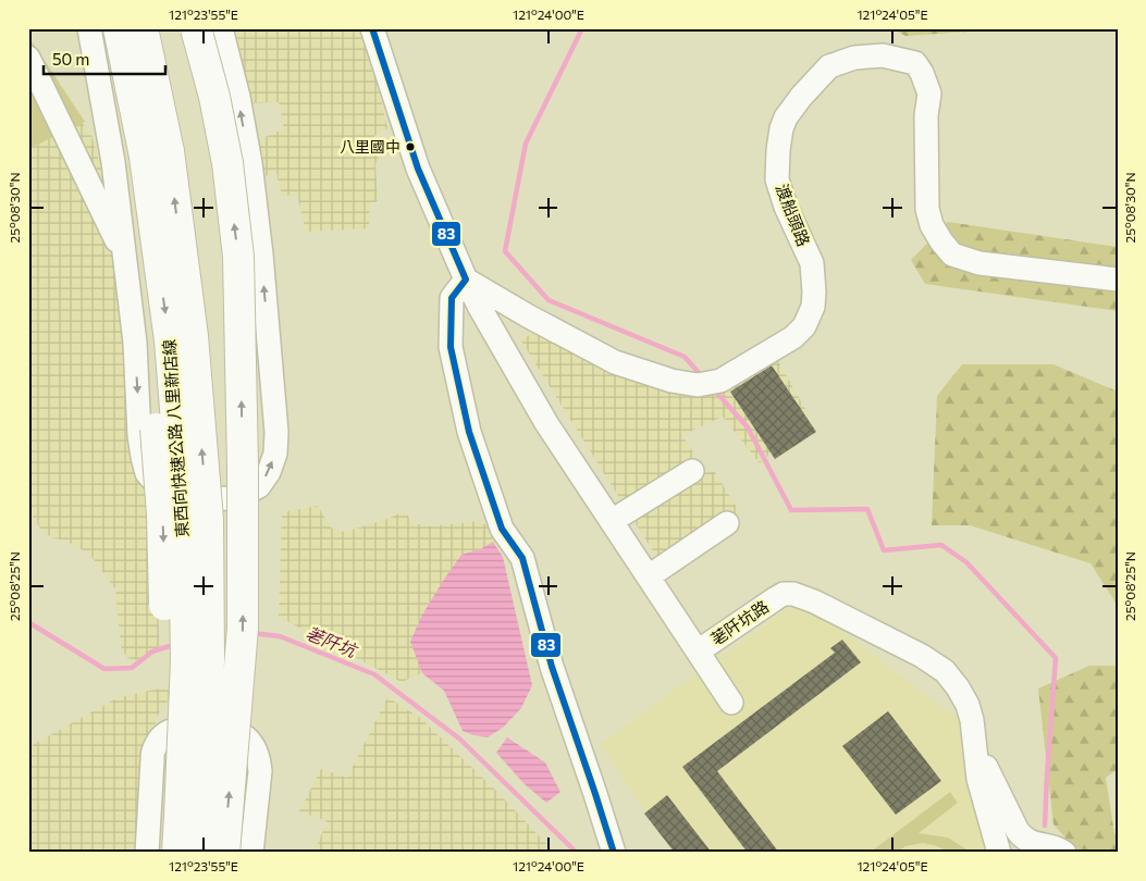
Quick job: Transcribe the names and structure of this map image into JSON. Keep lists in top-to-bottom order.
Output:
{
  "streets": {
    "highway": ["東西向快速公路 八里新店線"],
    "street": ["渡船頭路", "荖阡坑路"]
  },
  "crossings": [
    ["渡船頭路", "荖阡坑路"]
  ],
  "water": ["荖阡坑"],
  "places": ["八里國中"],
  "lines": ["transit line 83"],
  "scale_bar": "50 m",
  "coordinates": [
    "121°23'55\"E",
    "121°24'00\"E",
    "121°24'05\"E",
    "25°08'30\"N",
    "25°08'25\"N"
  ]
}
